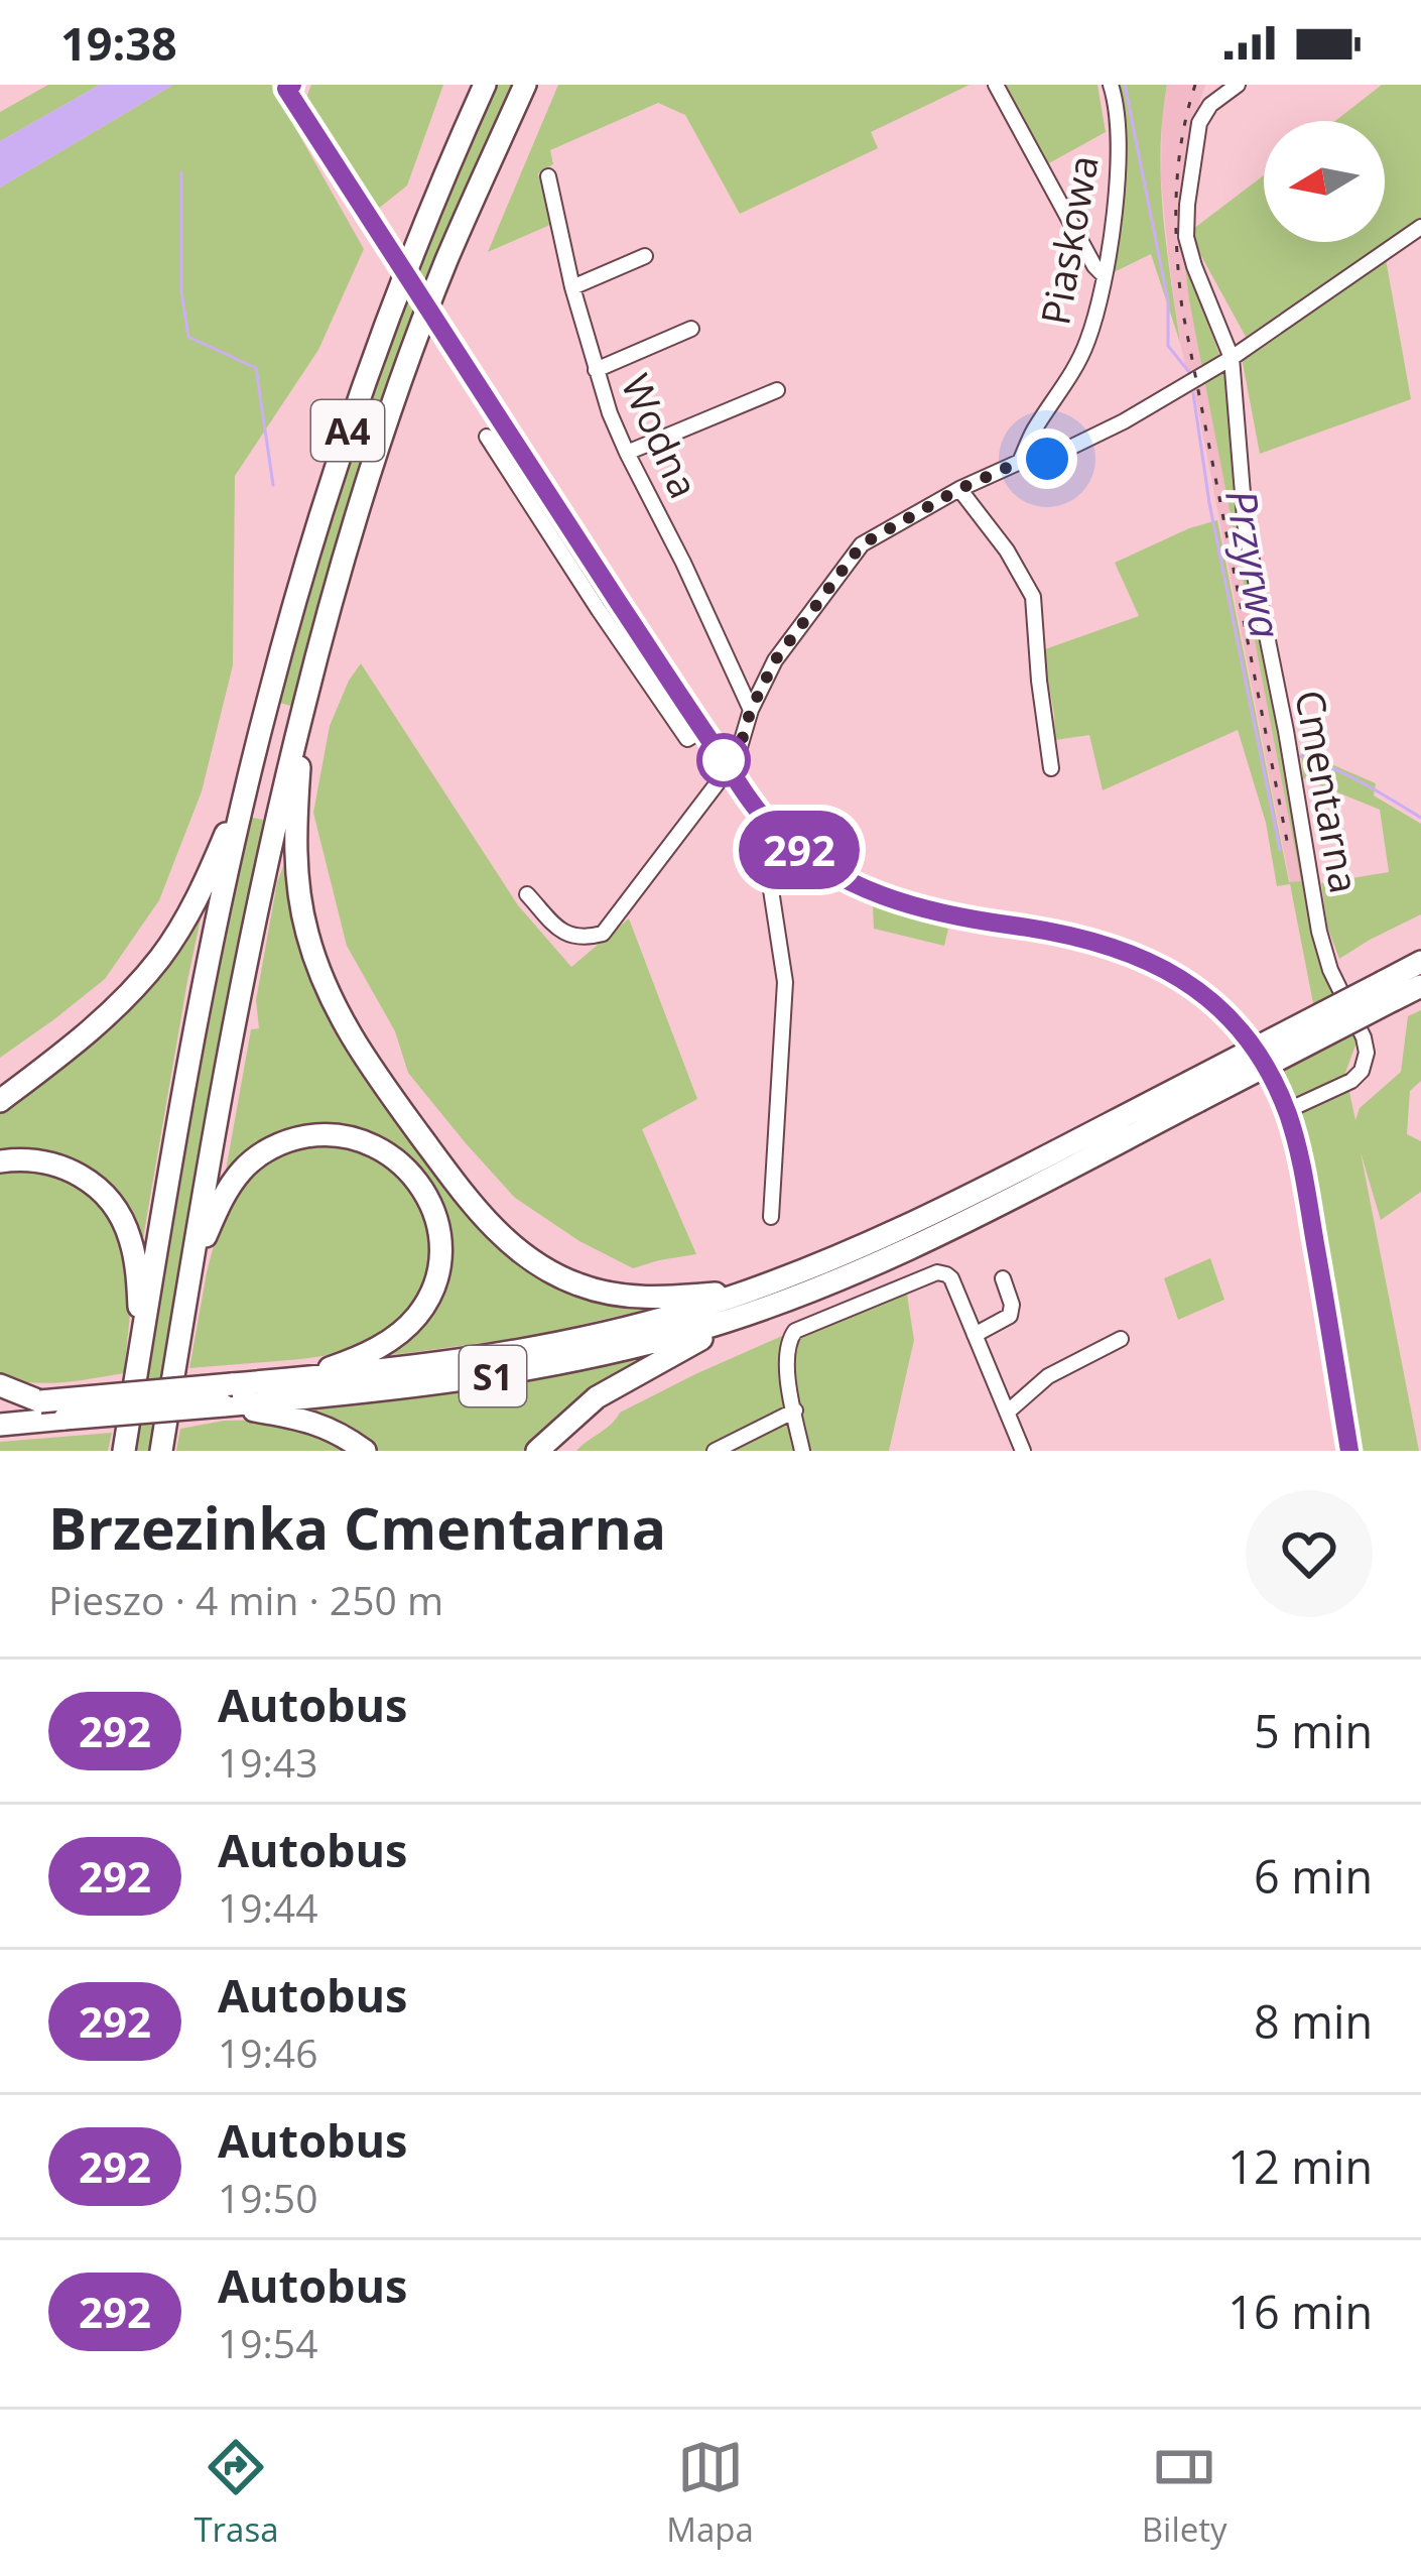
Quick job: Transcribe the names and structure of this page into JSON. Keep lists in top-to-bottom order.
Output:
{
  "streets": {
    "highway": ["A4", "S1"],
    "street": ["Piaskowa", "Wodna", "Cmentarna"]
  },
  "water": ["Przyrwa"],
  "lines": ["bus line 292"],
  "north": "left",
  "page": {
    "status": "19:38",
    "on_map": "292",
    "heading": ["Brzezinka Cmentarna", "Pieszo · 4 min · 250 m"],
    "list": [
      {
        "mark": "292",
        "name": "Autobus",
        "note": "19:43",
        "value": "5 min"
      },
      {
        "mark": "292",
        "name": "Autobus",
        "note": "19:44",
        "value": "6 min"
      },
      {
        "mark": "292",
        "name": "Autobus",
        "note": "19:46",
        "value": "8 min"
      },
      {
        "mark": "292",
        "name": "Autobus",
        "note": "19:50",
        "value": "12 min"
      },
      {
        "mark": "292",
        "name": "Autobus",
        "note": "19:54",
        "value": "16 min"
      }
    ],
    "tabs": ["Trasa", "Mapa", "Bilety"]
  }
}
